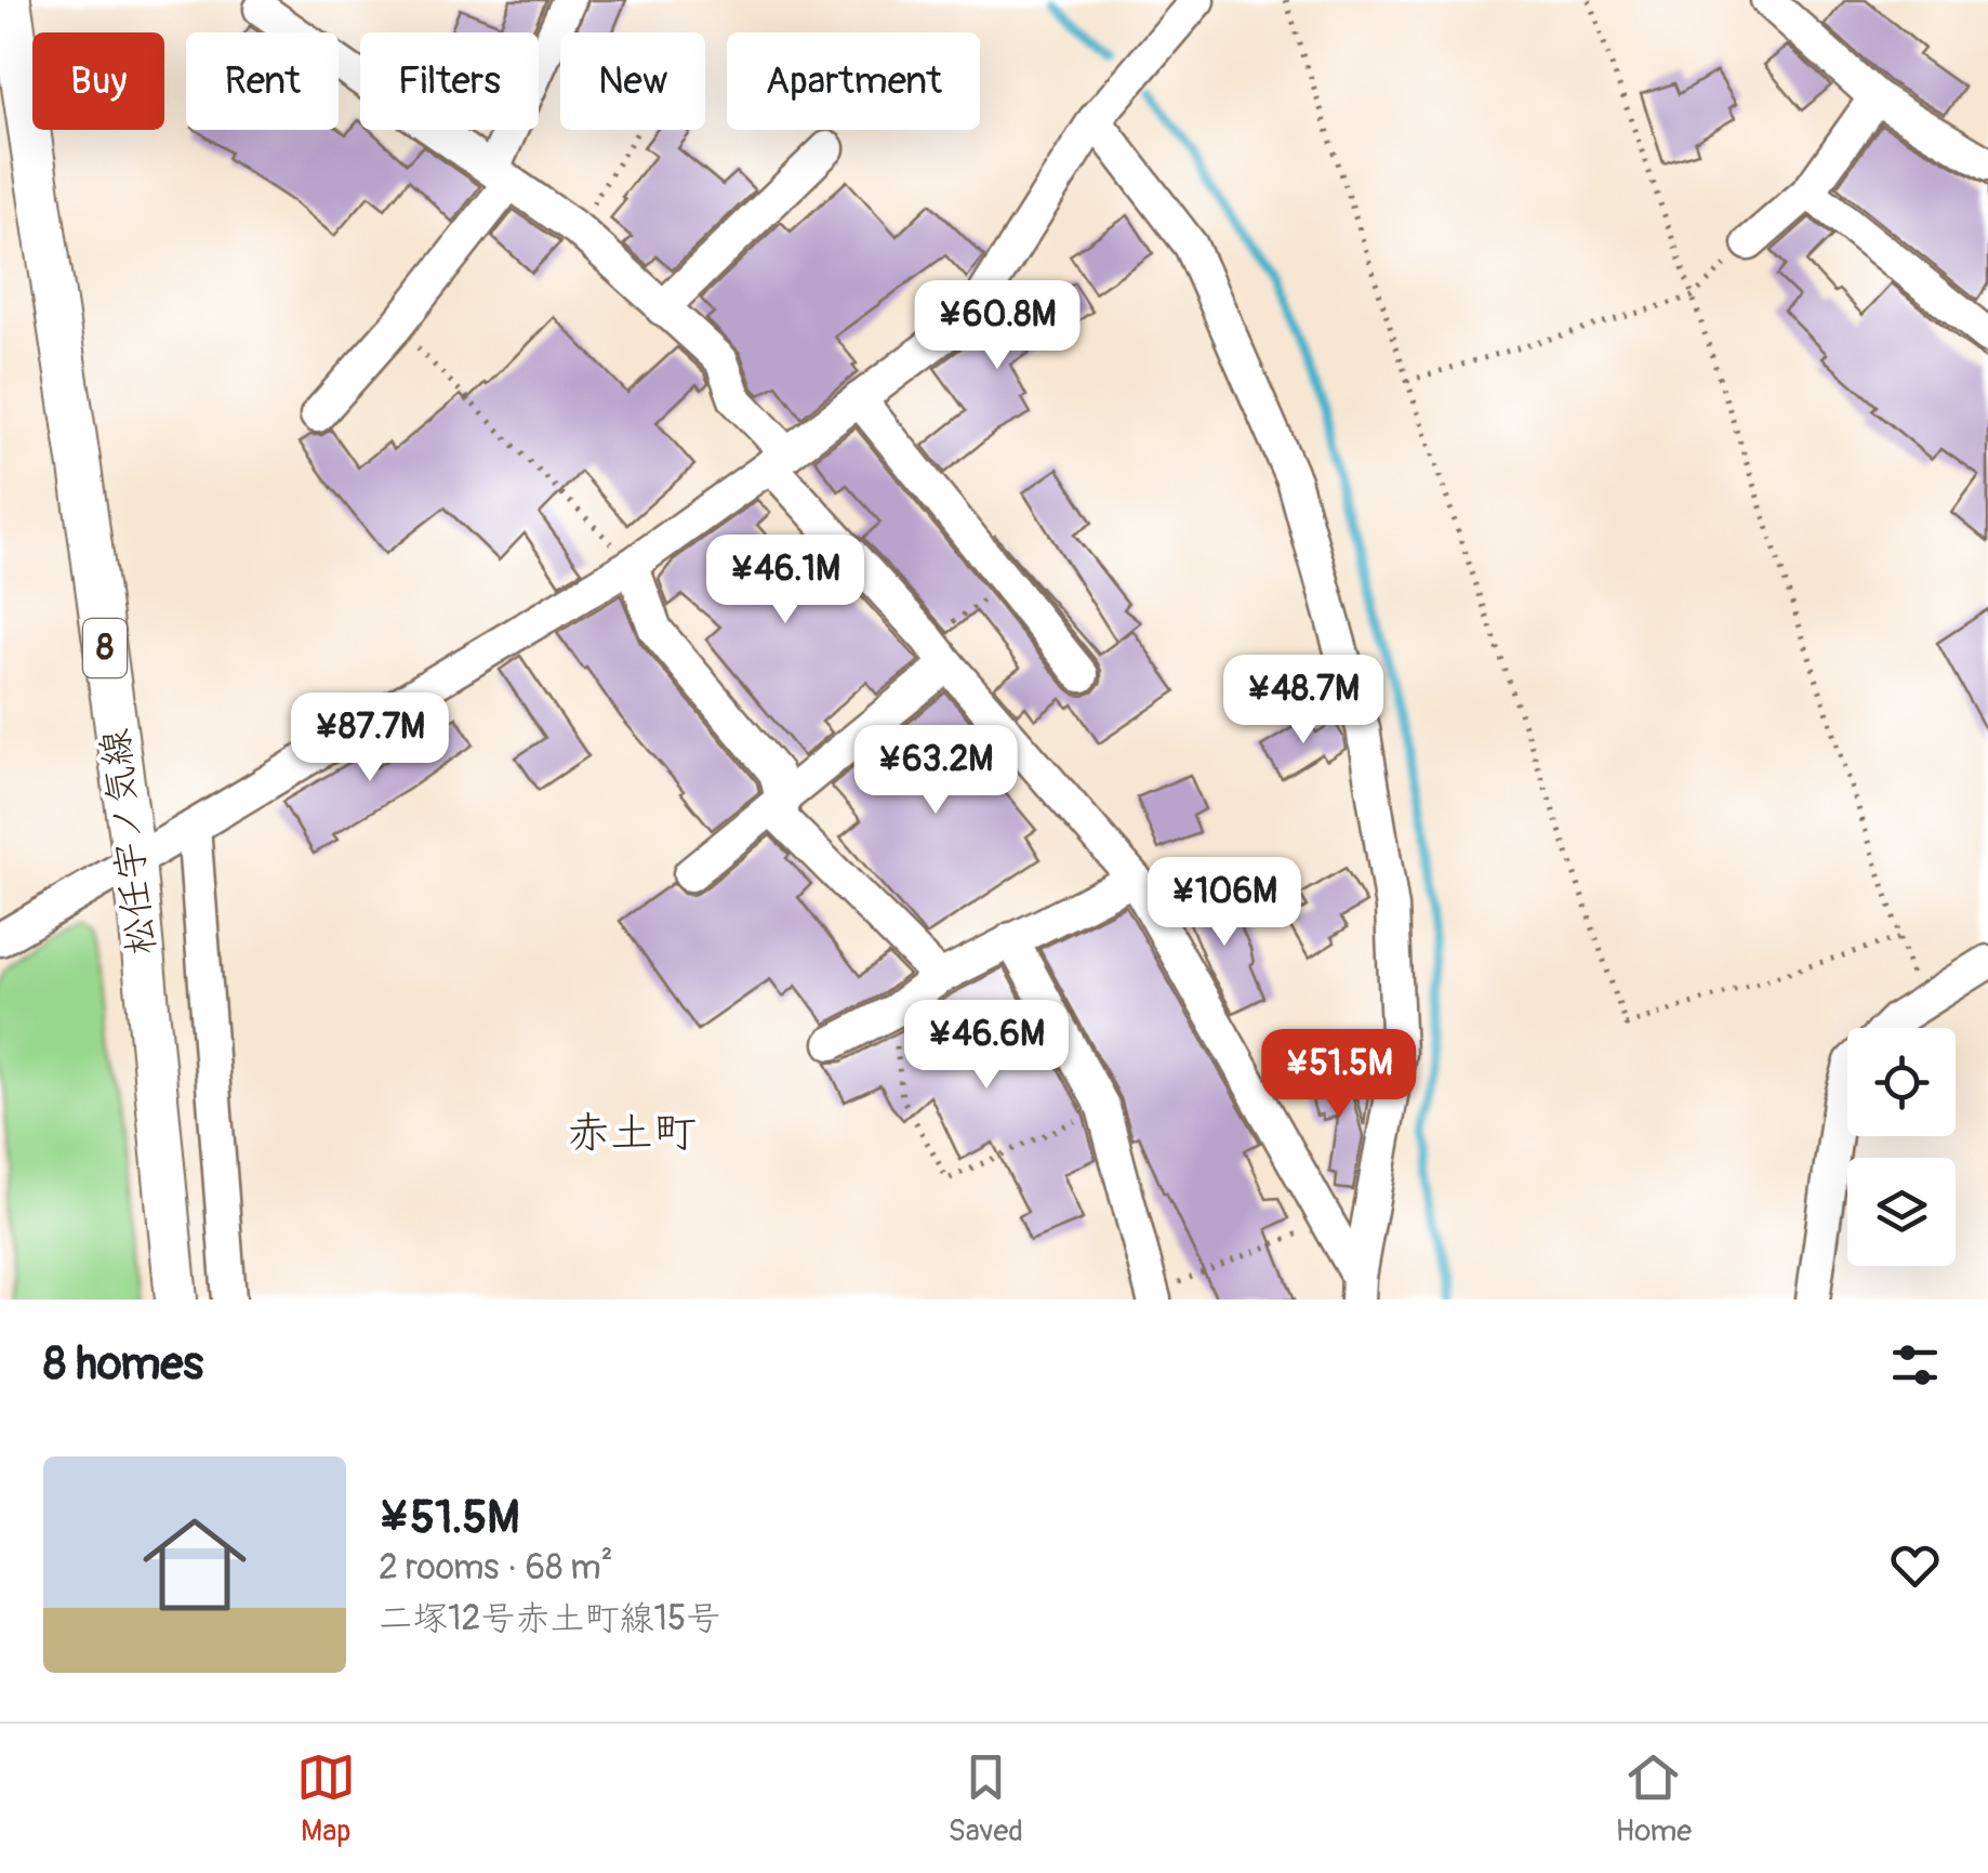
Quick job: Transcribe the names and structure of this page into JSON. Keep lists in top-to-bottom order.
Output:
{
  "streets": {
    "main road": ["8", "松任宇ノ気線"]
  },
  "districts": ["赤土町"],
  "page": {
    "chip": [
      "Buy",
      "Rent",
      "Filters",
      "New",
      "Apartment"
    ],
    "price": [
      "¥60.8M",
      "¥46.1M",
      "¥48.7M",
      "¥87.7M",
      "¥63.2M",
      "¥106M",
      "¥46.6M",
      "¥51.5M"
    ],
    "heading": "8 homes",
    "list": [
      {
        "name": "¥51.5M",
        "note": "2 rooms · 68 m² · 二塚12号赤土町線15号"
      }
    ],
    "tabs": ["Map", "Saved", "Home"]
  }
}
